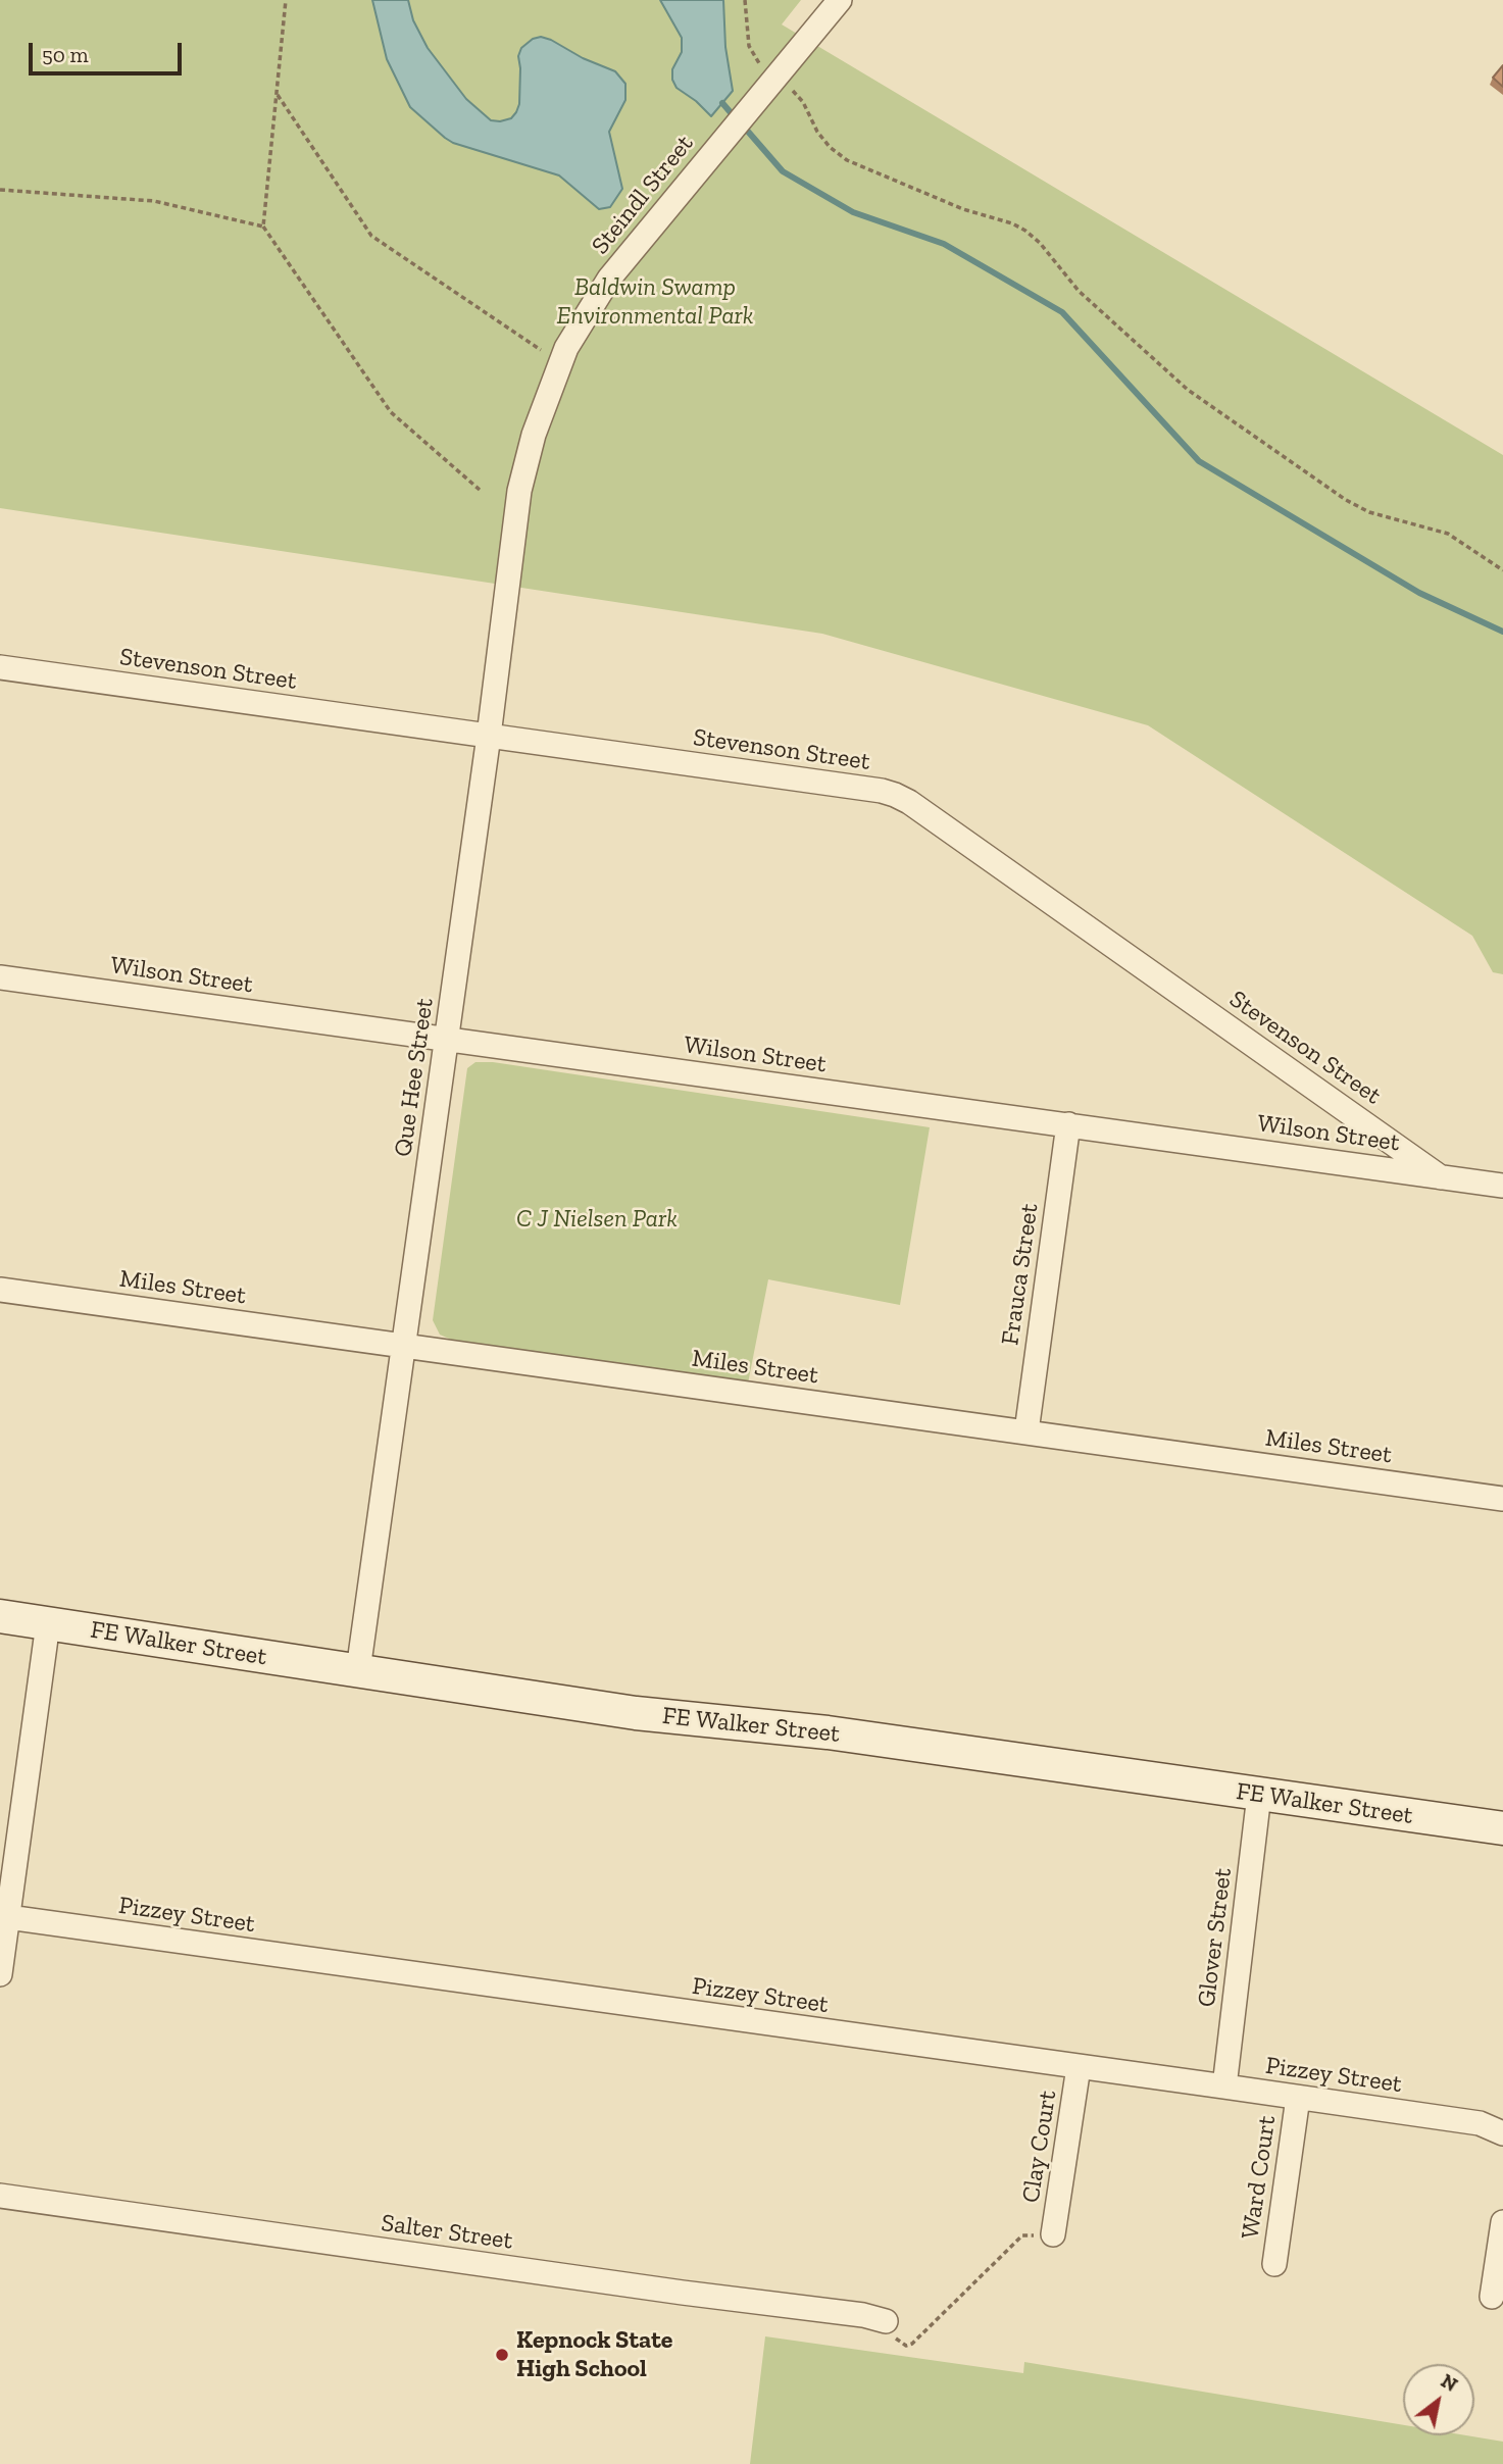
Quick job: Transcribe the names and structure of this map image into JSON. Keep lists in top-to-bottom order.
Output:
{
  "streets": {
    "main road": ["FE Walker Street"],
    "street": [
      "Steindl Street",
      "Stevenson Street",
      "Wilson Street",
      "Que Hee Street",
      "Frauca Street",
      "Miles Street",
      "Pizzey Street",
      "Glover Street",
      "Clay Court",
      "Ward Court",
      "Salter Street"
    ]
  },
  "crossings": [
    ["Steindl Street", "Que Hee Street"],
    ["Stevenson Street", "Wilson Street"],
    ["Stevenson Street", "Que Hee Street"],
    ["Wilson Street", "Que Hee Street"],
    ["Wilson Street", "Frauca Street"],
    ["Que Hee Street", "Miles Street"],
    ["Que Hee Street", "FE Walker Street"],
    ["Frauca Street", "Miles Street"],
    ["FE Walker Street", "Glover Street"],
    ["Pizzey Street", "Glover Street"],
    ["Pizzey Street", "Clay Court"],
    ["Pizzey Street", "Ward Court"]
  ],
  "parks": ["Baldwin Swamp Environmental Park", "C J Nielsen Park"],
  "places": ["Kepnock State High School"],
  "scale_bar": "50 m",
  "north": "top right"
}
